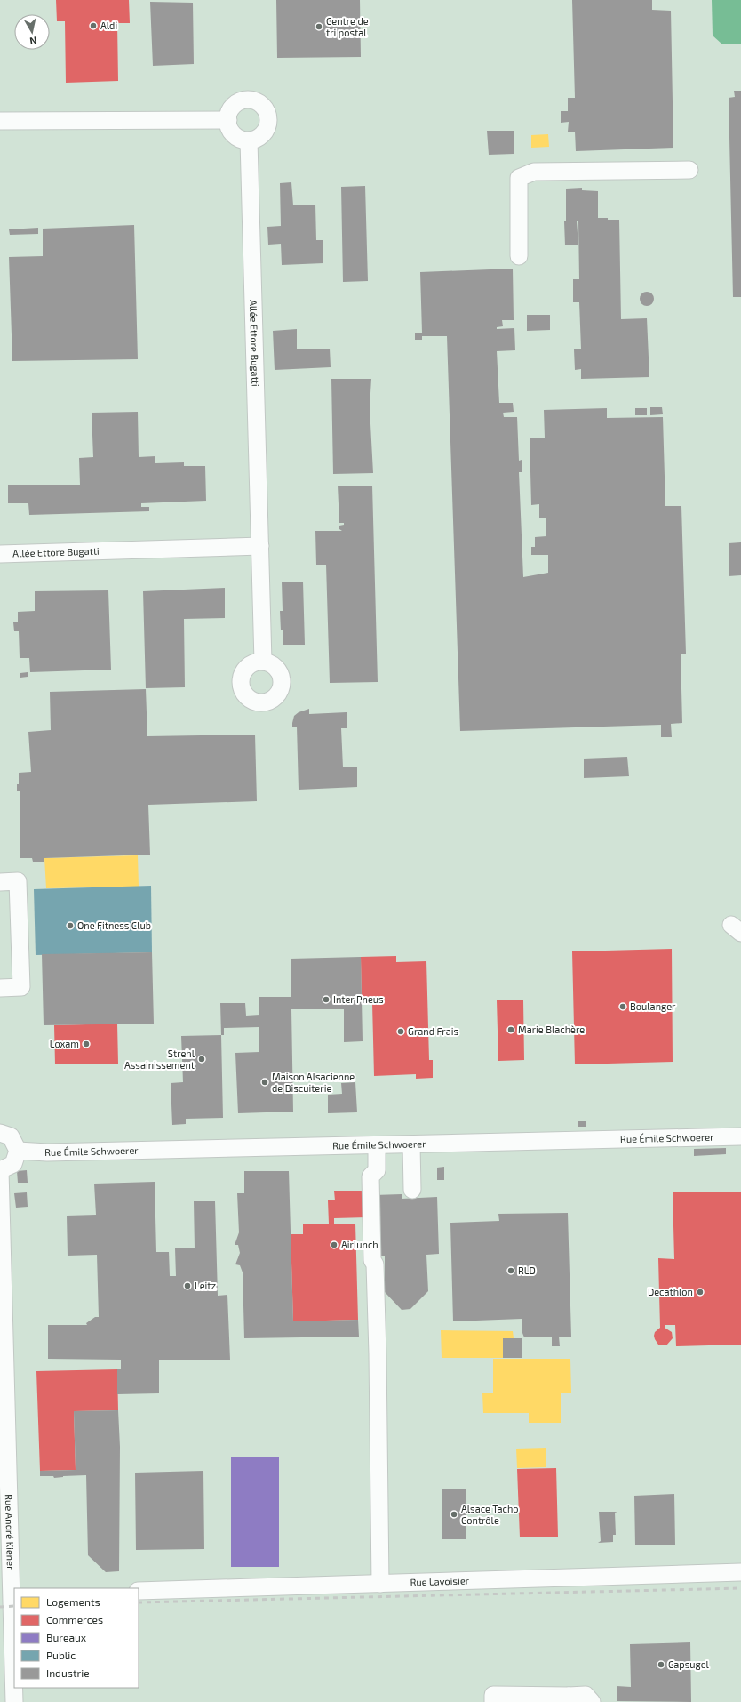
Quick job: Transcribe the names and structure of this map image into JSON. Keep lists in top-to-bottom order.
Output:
{
  "streets": {
    "street": [
      "Allée Ettore Bugatti",
      "Rue Émile Schwoerer",
      "Rue André Kiener",
      "Rue Lavoisier"
    ]
  },
  "places": [
    "Aldi",
    "Centre de tri postal",
    "One Fitness Club",
    "Inter Pneus",
    "Boulanger",
    "Marie Blachère",
    "Grand Frais",
    "Loxam",
    "Strehl Assainissement",
    "Maison Alsacienne de Biscuiterie",
    "Airlunch",
    "RLD",
    "Leitz",
    "Decathlon",
    "Alsace Tacho Contrôle",
    "Capsugel"
  ],
  "legend": [
    "Logements",
    "Commerces",
    "Bureaux",
    "Public",
    "Industrie"
  ],
  "north": "bottom"
}
